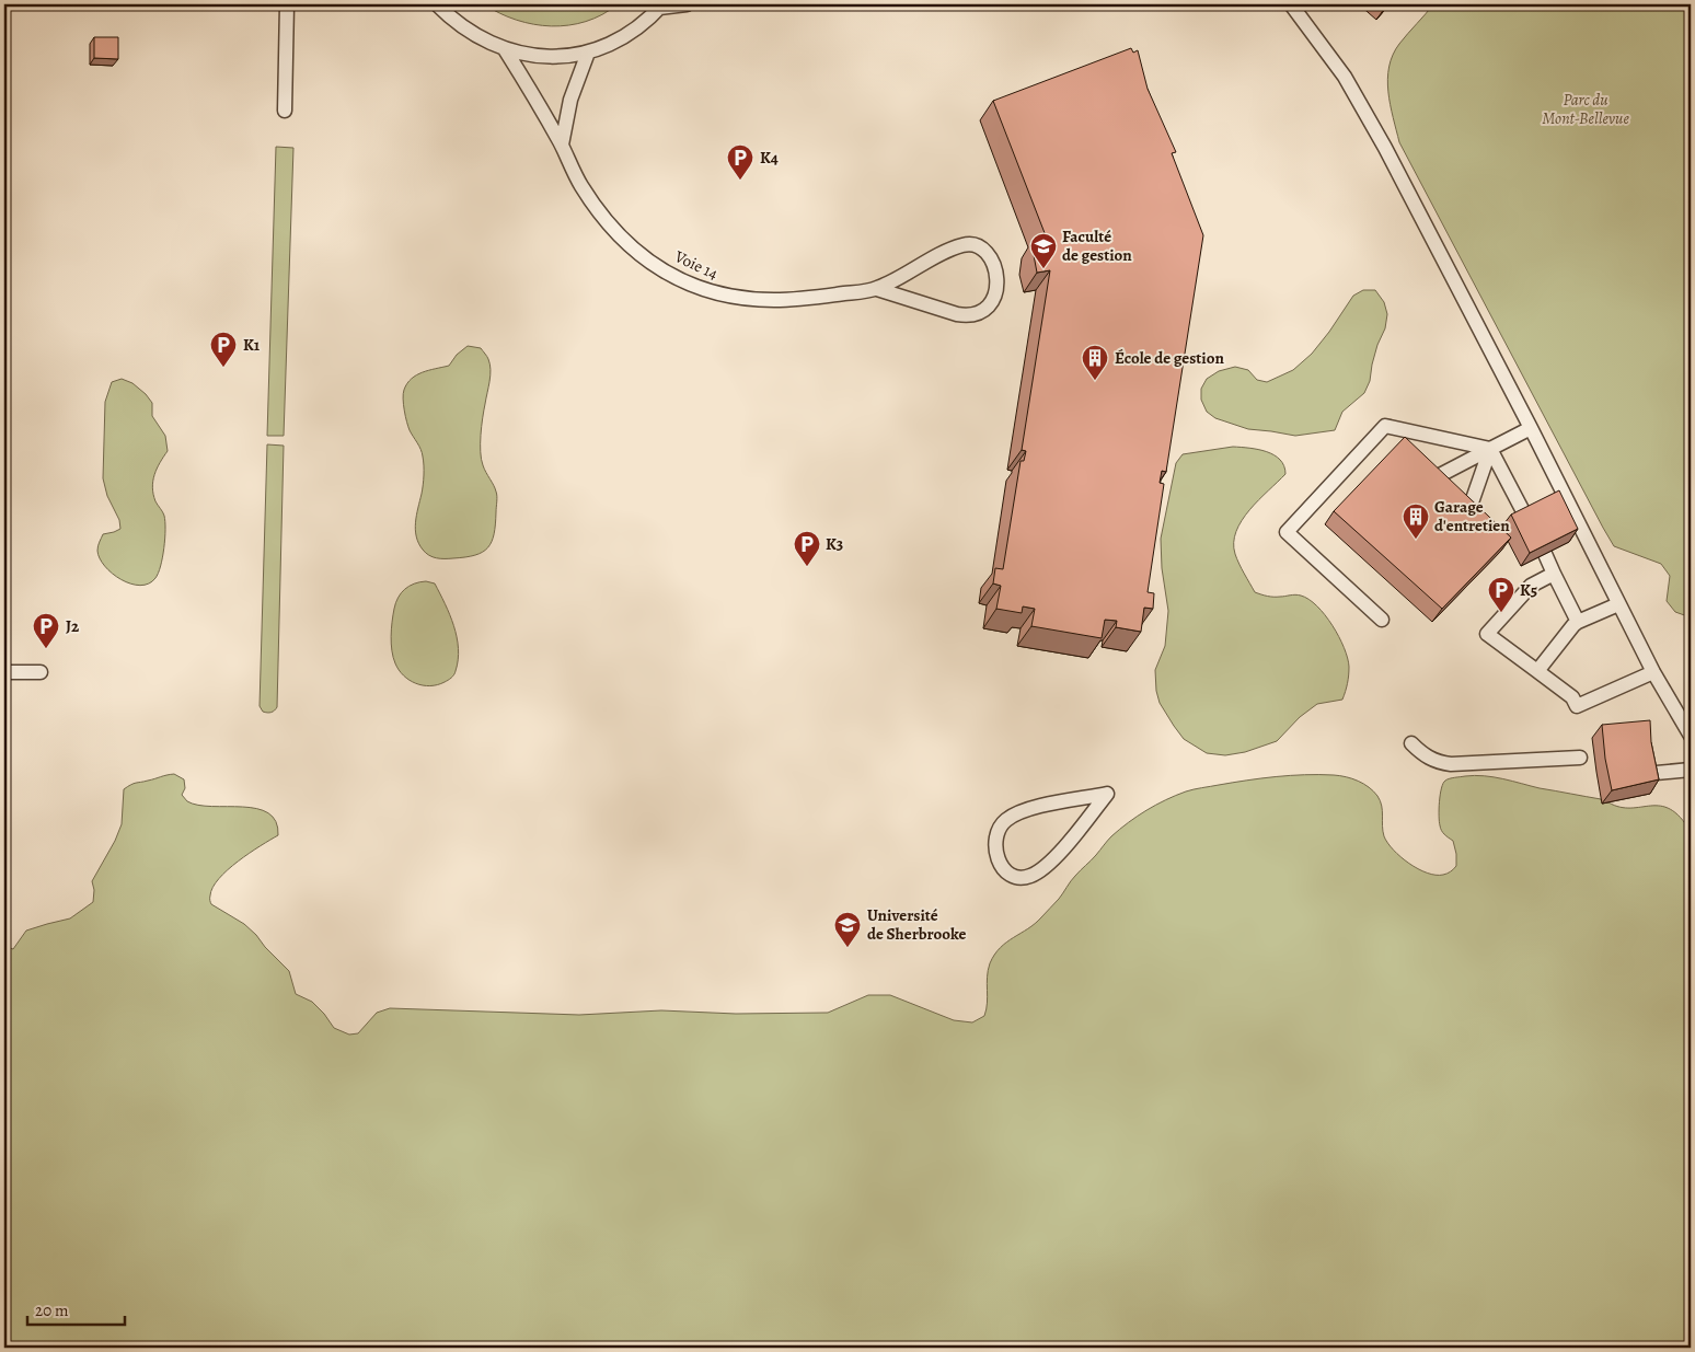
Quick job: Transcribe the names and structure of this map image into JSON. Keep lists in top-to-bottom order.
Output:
{
  "streets": {
    "lane": ["Voie 14"]
  },
  "parks": ["Parc du Mont-Bellevue"],
  "places": {
    "parking": [
      "K4",
      "K1",
      "K3",
      "K5",
      "J2"
    ],
    "school or university": ["Faculté de gestion", "Université de Sherbrooke"],
    "building": ["École de gestion", "Garage d'entretien"]
  },
  "scale_bar": "20 m"
}
